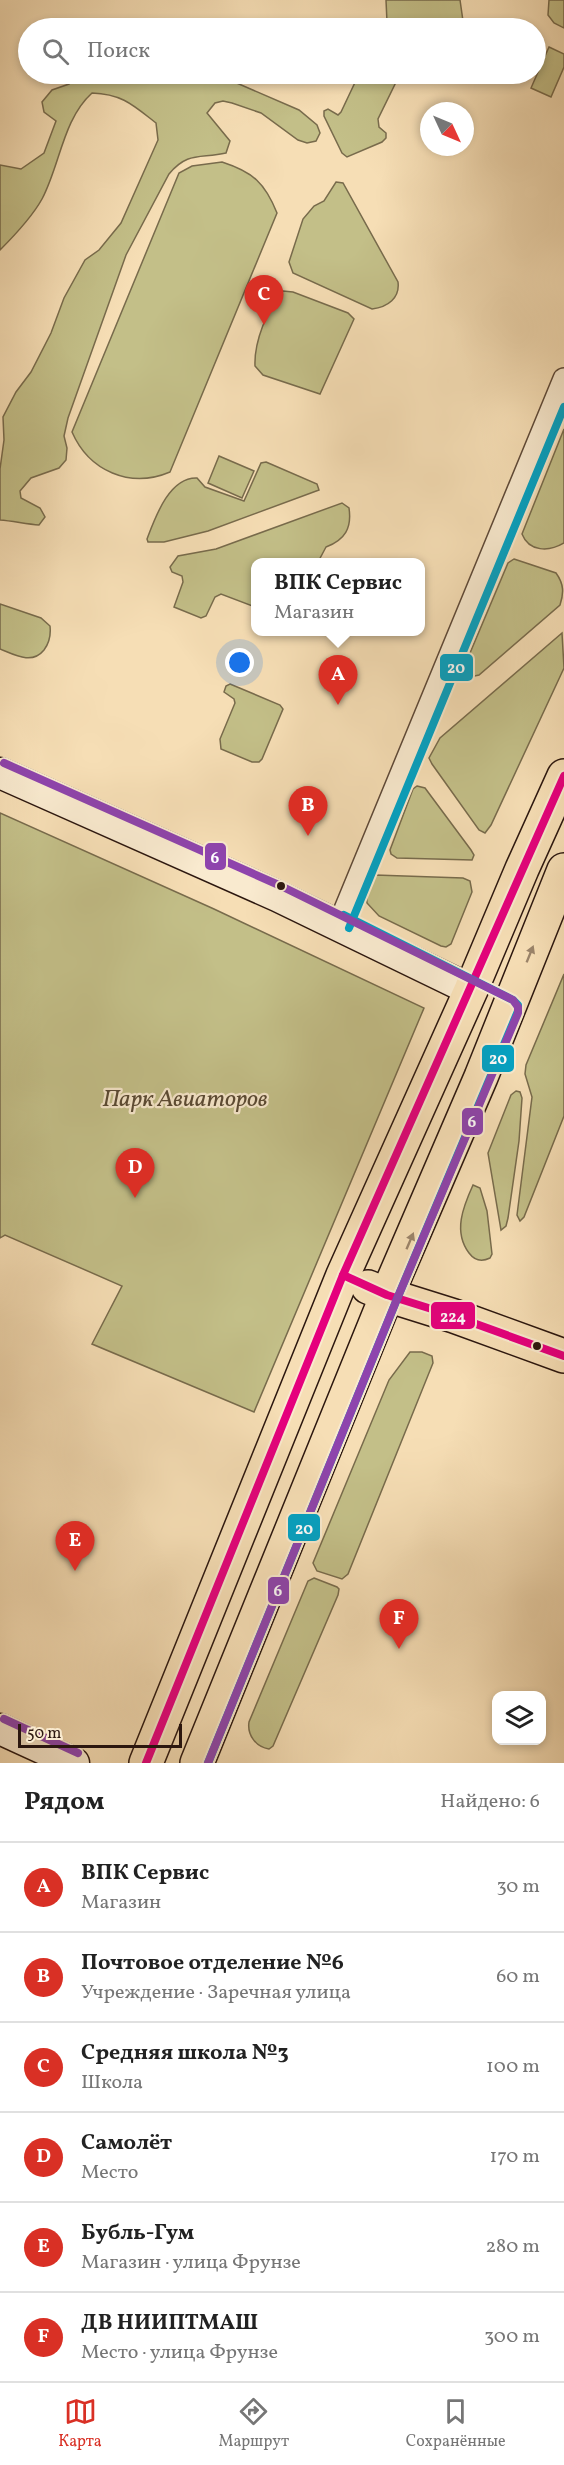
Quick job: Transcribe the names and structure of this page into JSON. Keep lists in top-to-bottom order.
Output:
{
  "parks": ["Парк Авиаторов"],
  "lines": ["transit line 20", "transit line 6", "transit line 224"],
  "scale_bar": "50 m",
  "north": "bottom right",
  "page": {
    "search": "Поиск",
    "pins": [
      "C",
      "A",
      "B",
      "D",
      "E",
      "F"
    ],
    "popup": ["ВПК Сервис", "Магазин"],
    "scale": "50 m",
    "heading": ["Рядом", "Найдено: 6"],
    "list": [
      {
        "mark": "A",
        "name": "ВПК Сервис",
        "note": "Магазин",
        "value": "30 m"
      },
      {
        "mark": "B",
        "name": "Почтовое отделение №6",
        "note": "Учреждение · Заречная улица",
        "value": "60 m"
      },
      {
        "mark": "C",
        "name": "Средняя школа №3",
        "note": "Школа",
        "value": "100 m"
      },
      {
        "mark": "D",
        "name": "Самолёт",
        "note": "Место",
        "value": "170 m"
      },
      {
        "mark": "E",
        "name": "Бубль-Гум",
        "note": "Магазин · улица Фрунзе",
        "value": "280 m"
      },
      {
        "mark": "F",
        "name": "ДВ НИИПТМАШ",
        "note": "Место · улица Фрунзе",
        "value": "300 m"
      }
    ],
    "nav": ["Карта", "Маршрут", "Сохранённые"]
  }
}
